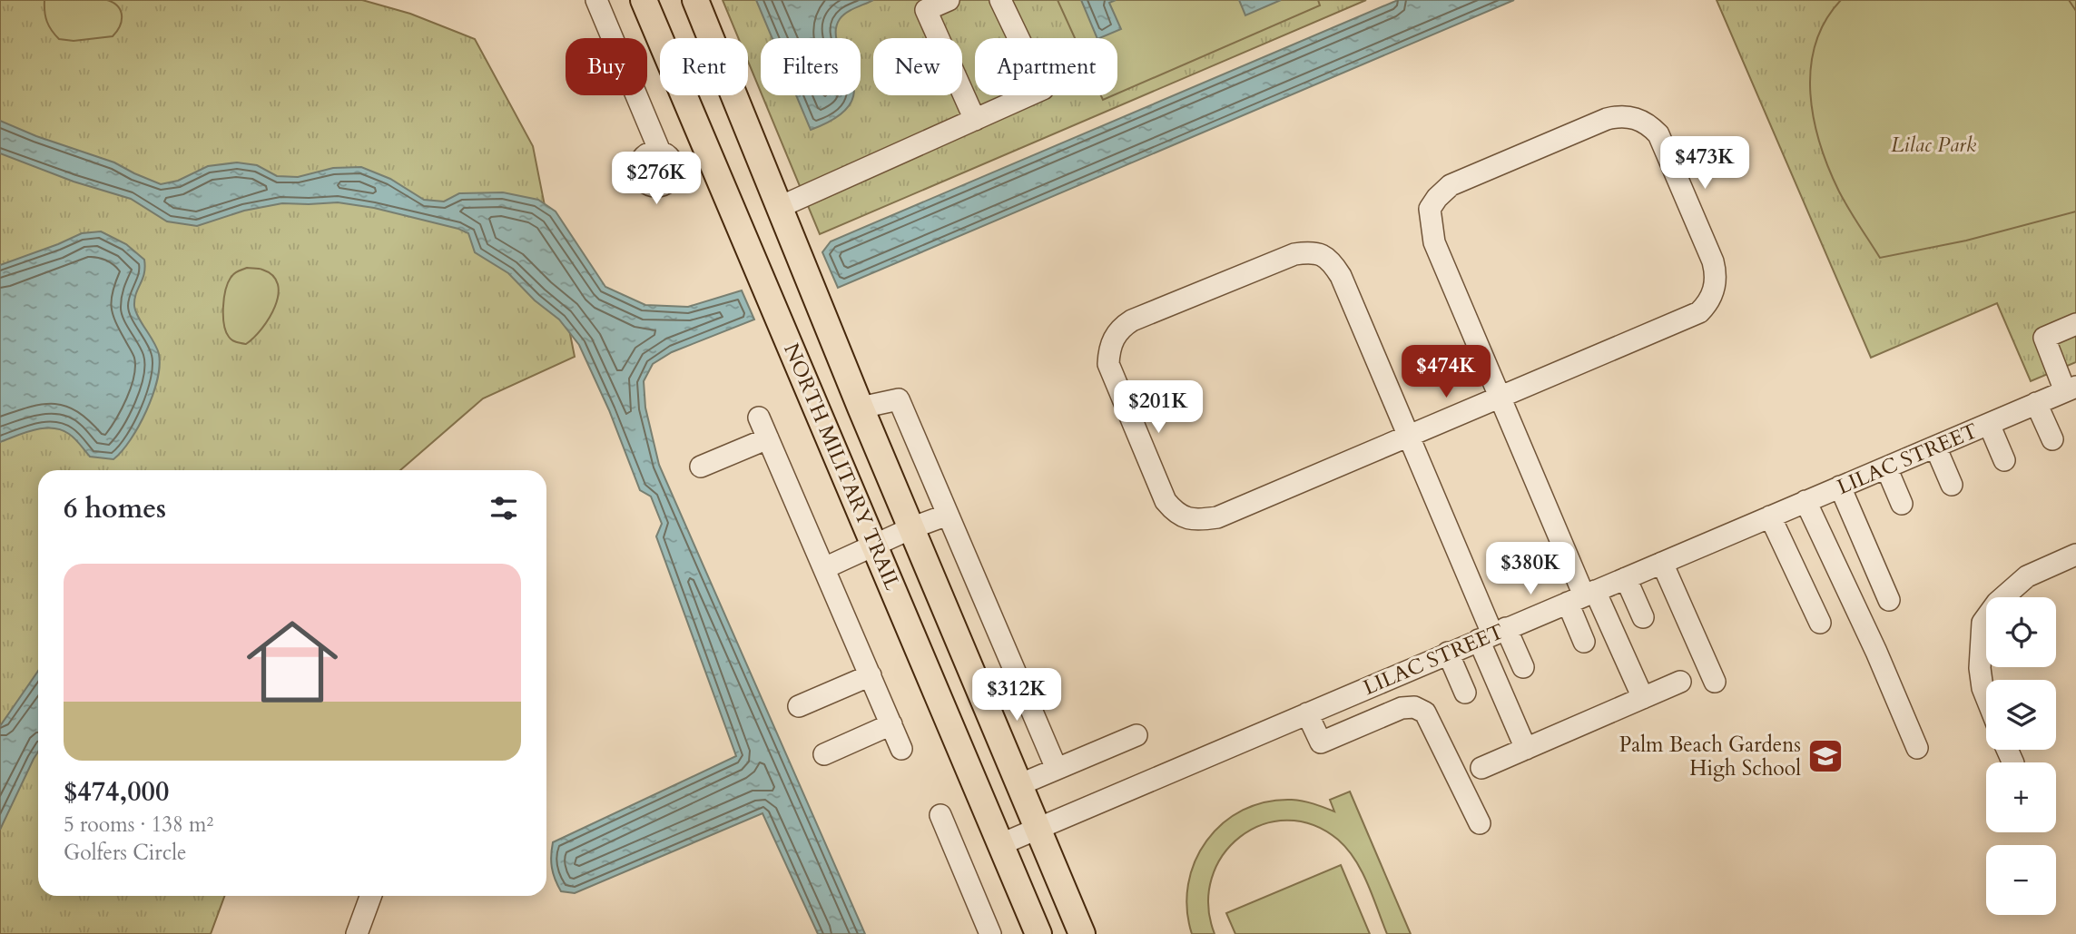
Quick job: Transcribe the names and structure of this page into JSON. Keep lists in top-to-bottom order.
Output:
{
  "streets": {
    "main road": ["NORTH MILITARY TRAIL"],
    "street": ["LILAC STREET"]
  },
  "crossings": [
    ["LILAC STREET", "NORTH MILITARY TRAIL"]
  ],
  "parks": ["Lilac Park"],
  "places": {
    "school or university": ["Palm Beach Gardens High School"]
  },
  "page": {
    "chip": [
      "Buy",
      "Rent",
      "Filters",
      "New",
      "Apartment"
    ],
    "price": [
      "$473K",
      "$276K",
      "$474K",
      "$201K",
      "$380K",
      "$312K"
    ],
    "heading": "6 homes",
    "list": [
      {
        "name": "$474,000",
        "note": "5 rooms · 138 m² · Golfers Circle"
      }
    ],
    "map_buttons": ["+", "−"]
  }
}
